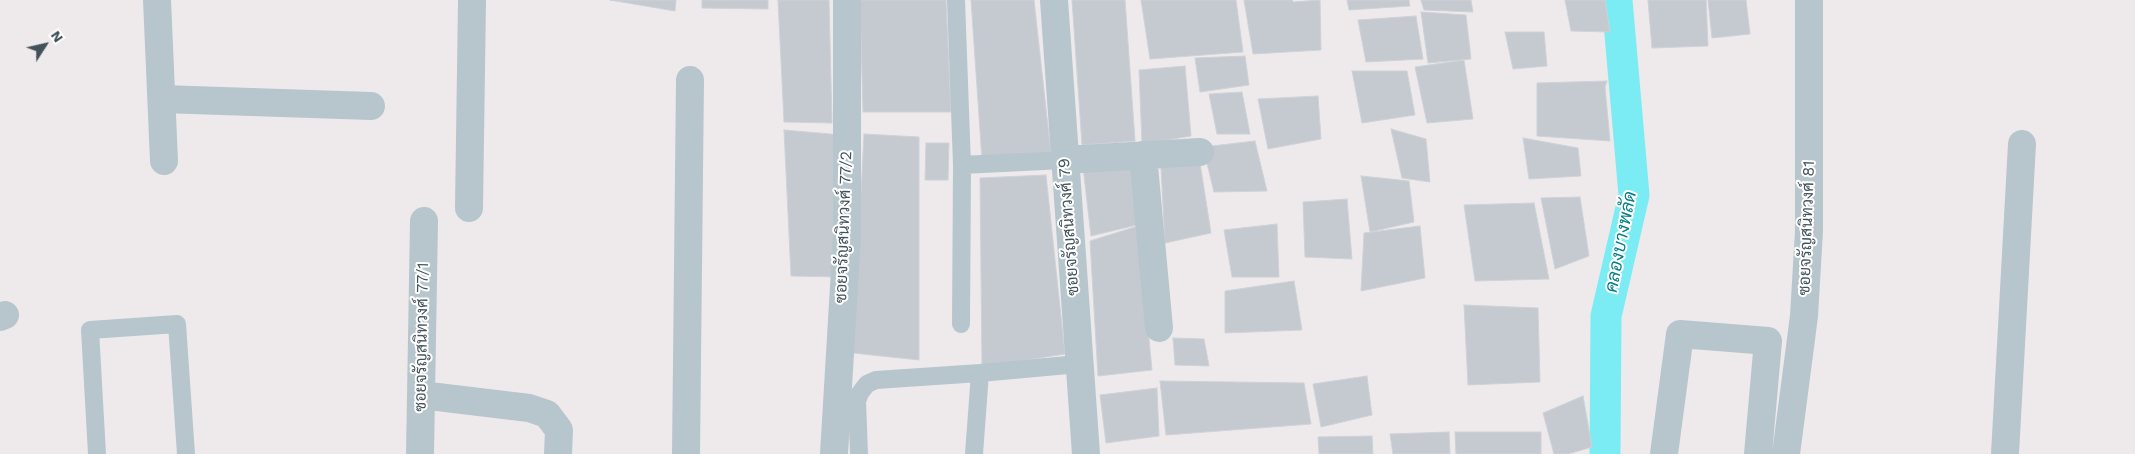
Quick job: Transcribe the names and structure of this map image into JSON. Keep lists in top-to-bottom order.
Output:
{
  "streets": {
    "street": [
      "ซอยจรัญสนิทวงศ์ 77/2",
      "ซอยจรัญสนิทวงศ์ 79",
      "ซอยจรัญสนิทวงศ์ 81",
      "ซอยจรัญสนิทวงศ์ 77/1"
    ]
  },
  "water": ["คลองบางพลัด"],
  "north": "top right"
}
